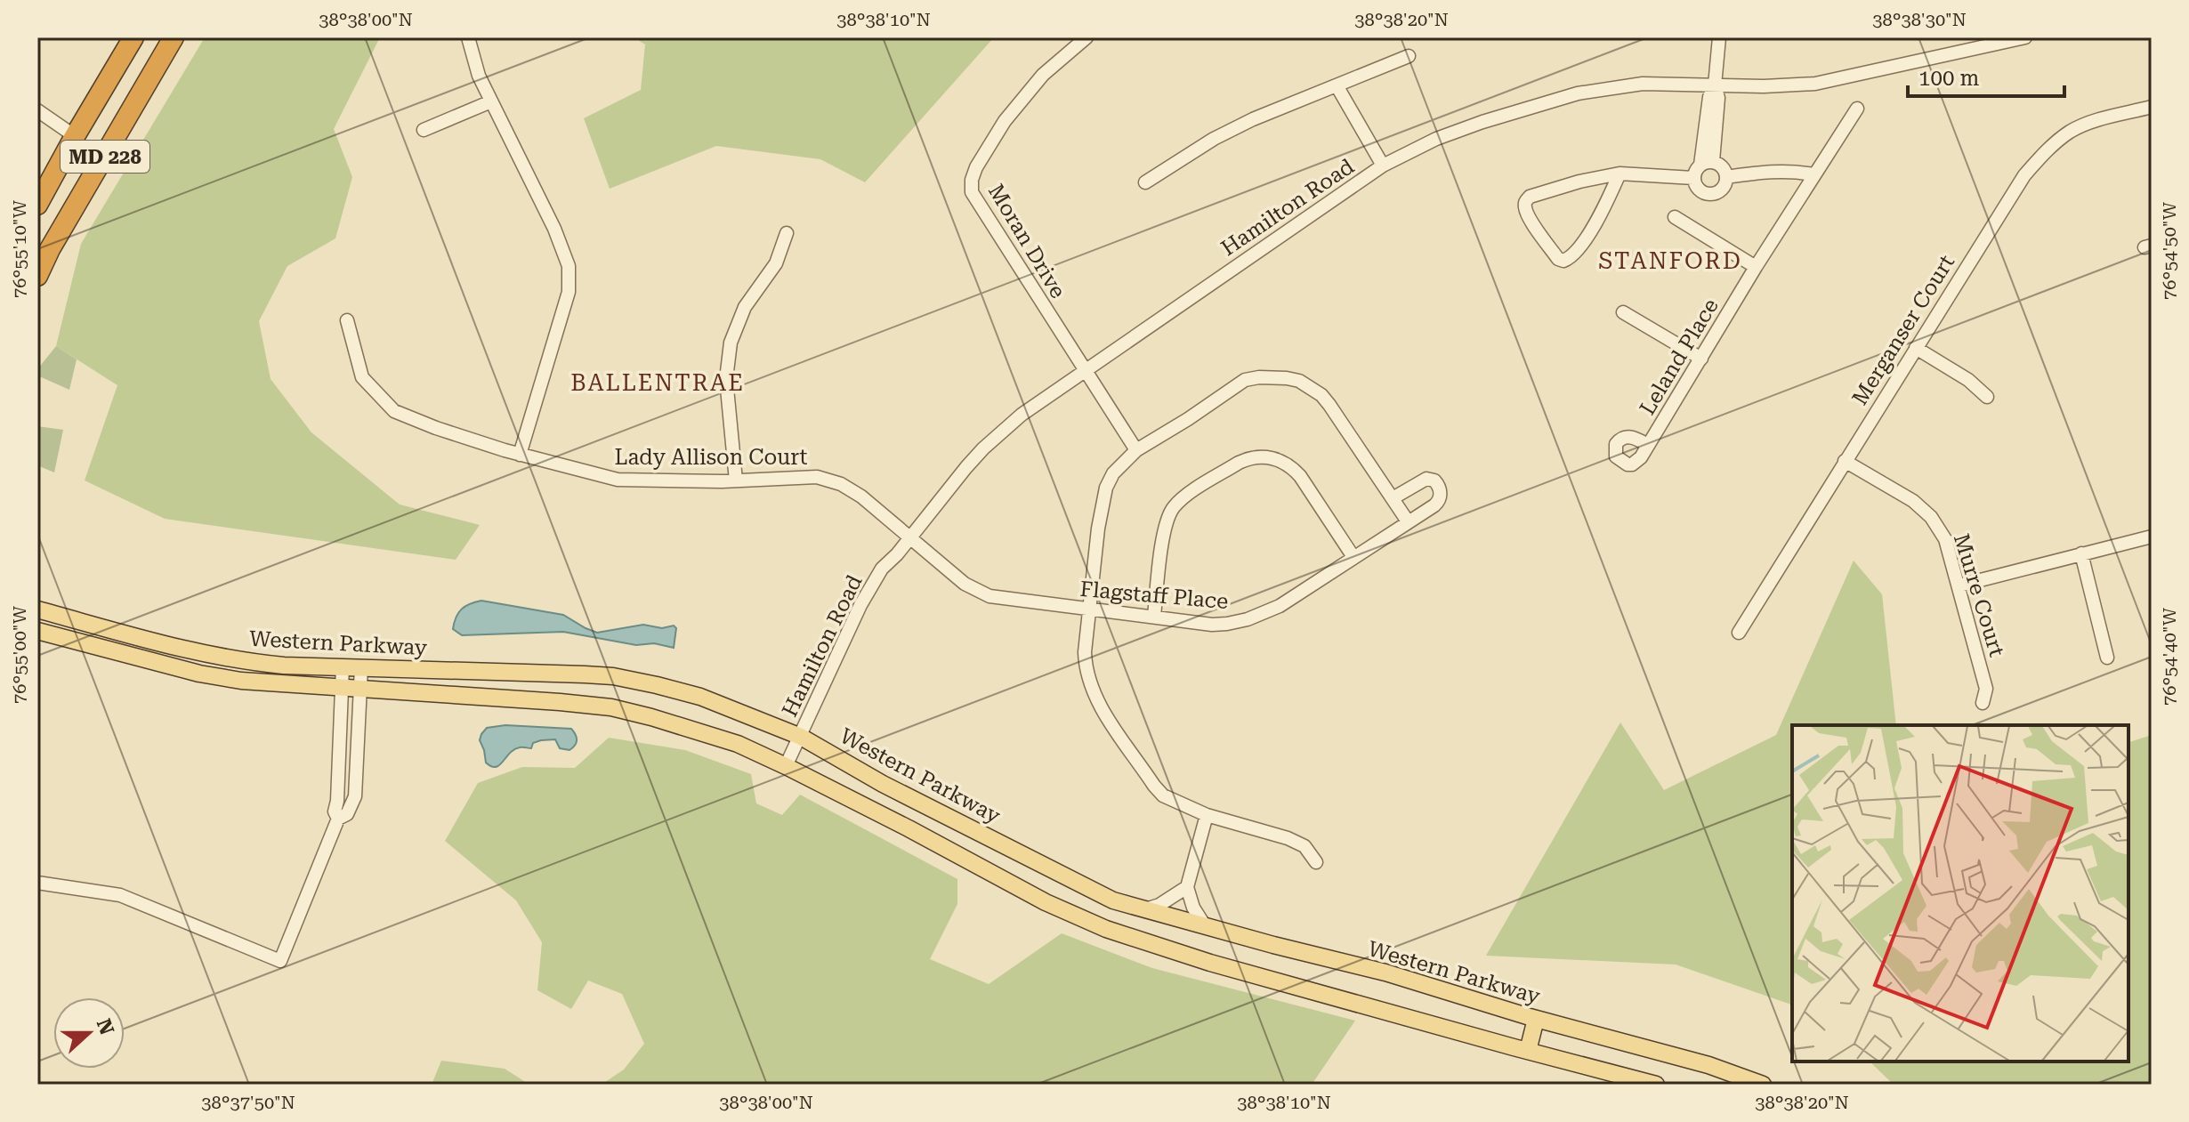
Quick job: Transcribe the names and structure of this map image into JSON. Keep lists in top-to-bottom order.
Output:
{
  "streets": {
    "highway": ["MD 228"],
    "main road": ["Western Parkway"],
    "street": [
      "Hamilton Road",
      "Moran Drive",
      "Merganser Court",
      "Leland Place",
      "Lady Allison Court",
      "Flagstaff Place",
      "Murre Court"
    ]
  },
  "crossings": [
    ["Hamilton Road", "Moran Drive"],
    ["Hamilton Road", "Lady Allison Court"],
    ["Hamilton Road", "Flagstaff Place"],
    ["Hamilton Road", "Western Parkway"],
    ["Merganser Court", "Murre Court"],
    ["Lady Allison Court", "Flagstaff Place"]
  ],
  "districts": ["STANFORD", "BALLENTRAE"],
  "scale_bar": "100 m",
  "north": "right",
  "coordinates": [
    "38°38'00\"N",
    "38°38'10\"N",
    "38°38'20\"N",
    "38°38'30\"N",
    "76°55'10\"W",
    "76°54'50\"W",
    "76°55'00\"W",
    "76°54'40\"W",
    "38°37'50\"N"
  ]
}
